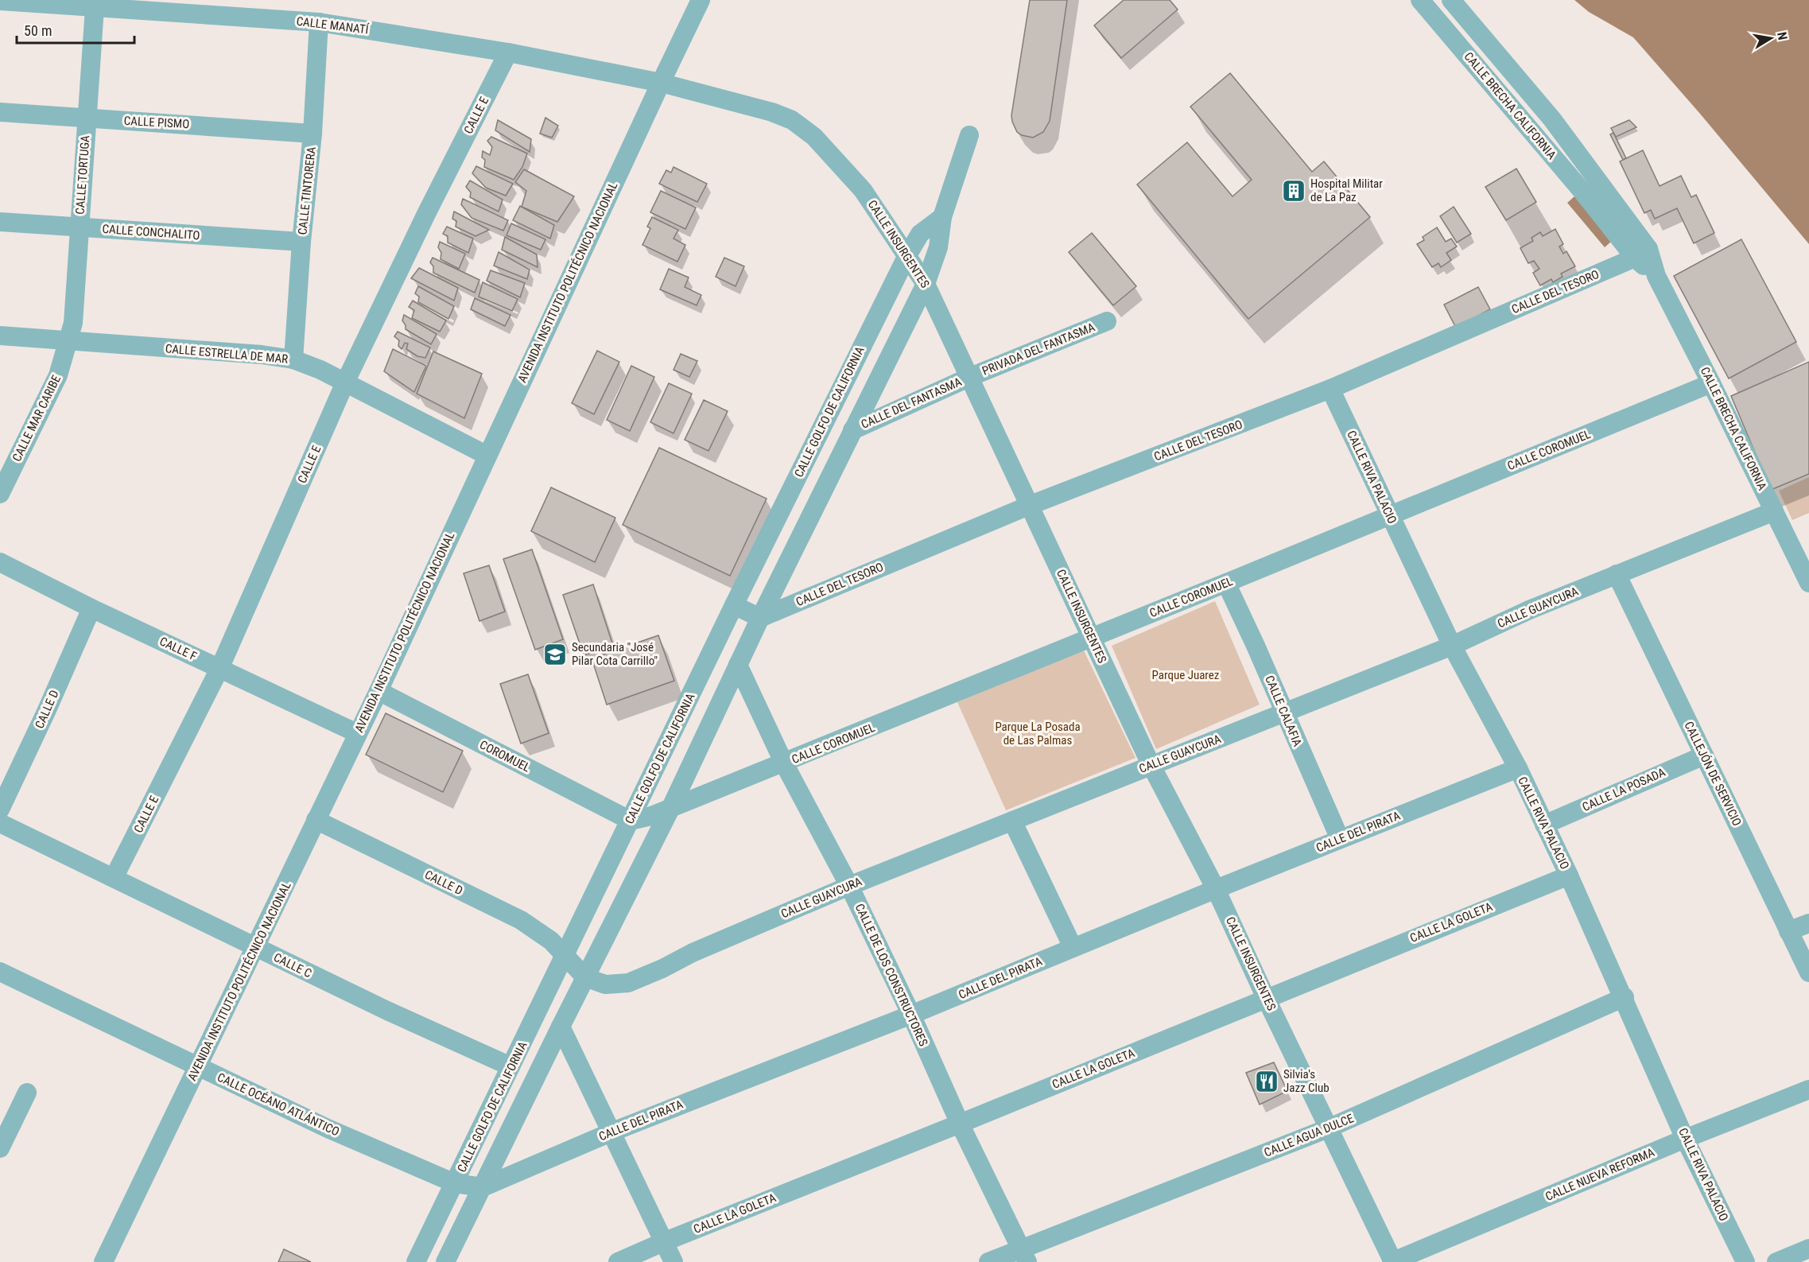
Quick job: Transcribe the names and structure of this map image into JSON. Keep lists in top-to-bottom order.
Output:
{
  "streets": {
    "street": [
      "CALLE MANATÍ",
      "CALLE BRECHA CALIFORNIA",
      "CALLE E",
      "CALLE PISMO",
      "CALLE TORTUGA",
      "CALLE TINTORERA",
      "CALLE CONCHALITO",
      "CALLE INSURGENTES",
      "AVENIDA INSTITUTO POLITÉCNICO NACIONAL",
      "CALLE DEL TESORO",
      "PRIVADA DEL FANTASMA",
      "CALLE ESTRELLA DE MAR",
      "CALLE DEL FANTASMA",
      "CALLE GOLFO DE CALIFORNIA",
      "CALLE MAR CARIBE",
      "CALLE COROMUEL",
      "CALLE RIVA PALACIO",
      "CALLE GUAYCURA",
      "CALLE F",
      "CALLE D",
      "CALLE CALAFIA",
      "COROMUEL",
      "CALLEJÓN DE SERVICIO",
      "CALLE LA POSADA",
      "CALLE DEL PIRATA",
      "CALLE LA GOLETA",
      "CALLE C",
      "CALLE DE LOS CONSTRUCTORES",
      "CALLE OCÉANO ATLÁNTICO",
      "CALLE AGUA DULCE",
      "CALLE NUEVA REFORMA"
    ]
  },
  "crossings": [
    ["CALLE MANATÍ", "CALLE E"],
    ["CALLE MANATÍ", "CALLE TORTUGA"],
    ["CALLE MANATÍ", "CALLE TINTORERA"],
    ["CALLE MANATÍ", "CALLE INSURGENTES"],
    ["CALLE MANATÍ", "AVENIDA INSTITUTO POLITÉCNICO NACIONAL"],
    ["CALLE BRECHA CALIFORNIA", "CALLE DEL TESORO"],
    ["CALLE BRECHA CALIFORNIA", "CALLE COROMUEL"],
    ["CALLE BRECHA CALIFORNIA", "CALLE GUAYCURA"],
    ["CALLE E", "CALLE ESTRELLA DE MAR"],
    ["CALLE E", "CALLE F"],
    ["CALLE E", "CALLE C"],
    ["CALLE PISMO", "CALLE TORTUGA"],
    ["CALLE PISMO", "CALLE TINTORERA"],
    ["CALLE TORTUGA", "CALLE CONCHALITO"],
    ["CALLE TORTUGA", "CALLE ESTRELLA DE MAR"],
    ["CALLE TORTUGA", "CALLE MAR CARIBE"],
    ["CALLE TINTORERA", "CALLE CONCHALITO"],
    ["CALLE TINTORERA", "CALLE ESTRELLA DE MAR"],
    ["CALLE INSURGENTES", "AVENIDA INSTITUTO POLITÉCNICO NACIONAL"],
    ["CALLE INSURGENTES", "CALLE DEL TESORO"],
    ["CALLE INSURGENTES", "PRIVADA DEL FANTASMA"],
    ["CALLE INSURGENTES", "CALLE DEL FANTASMA"],
    ["CALLE INSURGENTES", "CALLE GOLFO DE CALIFORNIA"],
    ["CALLE INSURGENTES", "CALLE COROMUEL"],
    ["CALLE INSURGENTES", "CALLE GUAYCURA"],
    ["CALLE INSURGENTES", "CALLE DEL PIRATA"],
    ["CALLE INSURGENTES", "CALLE LA GOLETA"],
    ["CALLE INSURGENTES", "CALLE AGUA DULCE"],
    ["CALLE INSURGENTES", "CALLE NUEVA REFORMA"],
    ["AVENIDA INSTITUTO POLITÉCNICO NACIONAL", "CALLE ESTRELLA DE MAR"],
    ["AVENIDA INSTITUTO POLITÉCNICO NACIONAL", "CALLE F"],
    ["AVENIDA INSTITUTO POLITÉCNICO NACIONAL", "CALLE D"],
    ["AVENIDA INSTITUTO POLITÉCNICO NACIONAL", "COROMUEL"],
    ["AVENIDA INSTITUTO POLITÉCNICO NACIONAL", "CALLE C"],
    ["AVENIDA INSTITUTO POLITÉCNICO NACIONAL", "CALLE OCÉANO ATLÁNTICO"],
    ["CALLE DEL TESORO", "CALLE RIVA PALACIO"],
    ["PRIVADA DEL FANTASMA", "CALLE DEL FANTASMA"],
    ["CALLE ESTRELLA DE MAR", "CALLE MAR CARIBE"],
    ["CALLE GOLFO DE CALIFORNIA", "CALLE COROMUEL"],
    ["CALLE GOLFO DE CALIFORNIA", "CALLE D"],
    ["CALLE GOLFO DE CALIFORNIA", "COROMUEL"],
    ["CALLE GOLFO DE CALIFORNIA", "CALLE C"],
    ["CALLE GOLFO DE CALIFORNIA", "CALLE OCÉANO ATLÁNTICO"],
    ["CALLE COROMUEL", "CALLE RIVA PALACIO"],
    ["CALLE COROMUEL", "CALLE CALAFIA"],
    ["CALLE COROMUEL", "COROMUEL"],
    ["CALLE COROMUEL", "CALLE DE LOS CONSTRUCTORES"],
    ["CALLE RIVA PALACIO", "CALLE GUAYCURA"],
    ["CALLE RIVA PALACIO", "CALLE LA POSADA"],
    ["CALLE RIVA PALACIO", "CALLE DEL PIRATA"],
    ["CALLE RIVA PALACIO", "CALLE LA GOLETA"],
    ["CALLE RIVA PALACIO", "CALLE AGUA DULCE"],
    ["CALLE RIVA PALACIO", "CALLE NUEVA REFORMA"],
    ["CALLE GUAYCURA", "CALLE D"],
    ["CALLE GUAYCURA", "CALLE CALAFIA"],
    ["CALLE GUAYCURA", "CALLEJÓN DE SERVICIO"],
    ["CALLE GUAYCURA", "CALLE DE LOS CONSTRUCTORES"],
    ["CALLE F", "CALLE D"],
    ["CALLE CALAFIA", "CALLE DEL PIRATA"],
    ["CALLEJÓN DE SERVICIO", "CALLE LA POSADA"],
    ["CALLE DEL PIRATA", "CALLE DE LOS CONSTRUCTORES"],
    ["CALLE DEL PIRATA", "CALLE OCÉANO ATLÁNTICO"],
    ["CALLE LA GOLETA", "CALLE DE LOS CONSTRUCTORES"],
    ["CALLE DE LOS CONSTRUCTORES", "CALLE AGUA DULCE"]
  ],
  "parks": ["Parque Juarez", "Parque La Posada de Las Palmas"],
  "places": {
    "building": ["Hospital Militar de La Paz"],
    "school or university": ["Secundaria \"José Pilar Cota Carrillo\""],
    "restaurant": ["Silvia's Jazz Club"]
  },
  "scale_bar": "50 m",
  "north": "right"
}
